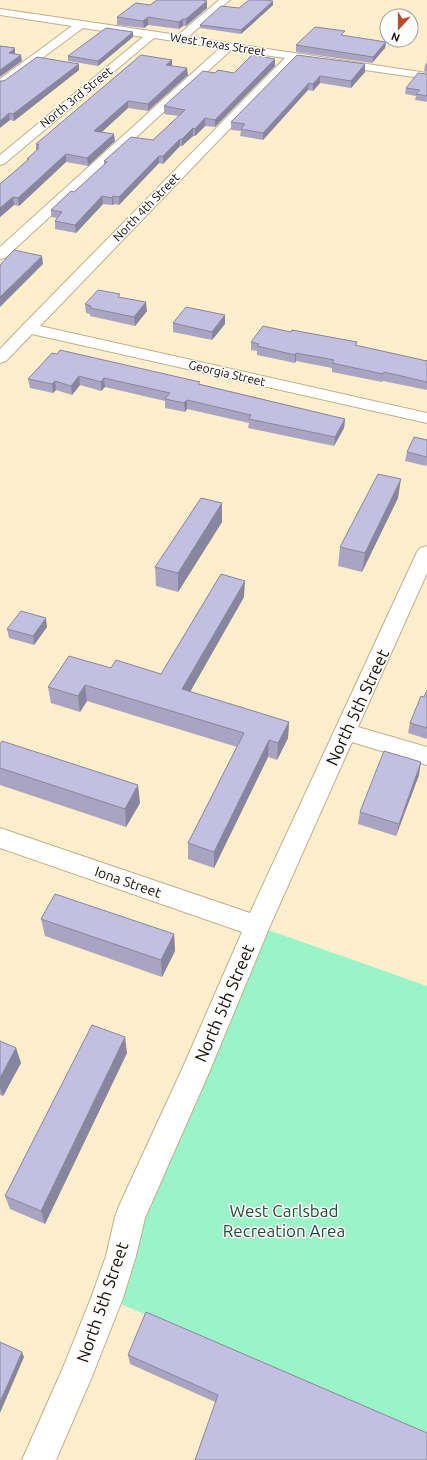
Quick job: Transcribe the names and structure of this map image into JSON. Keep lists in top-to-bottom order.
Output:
{
  "streets": {
    "street": [
      "West Texas Street",
      "North 3rd Street",
      "North 4th Street",
      "Georgia Street",
      "North 5th Street",
      "Iona Street"
    ]
  },
  "crossings": [
    ["West Texas Street", "North 3rd Street"],
    ["West Texas Street", "North 4th Street"],
    ["North 4th Street", "Georgia Street"],
    ["North 5th Street", "Iona Street"]
  ],
  "parks": ["West Carlsbad Recreation Area"],
  "north": "bottom"
}
